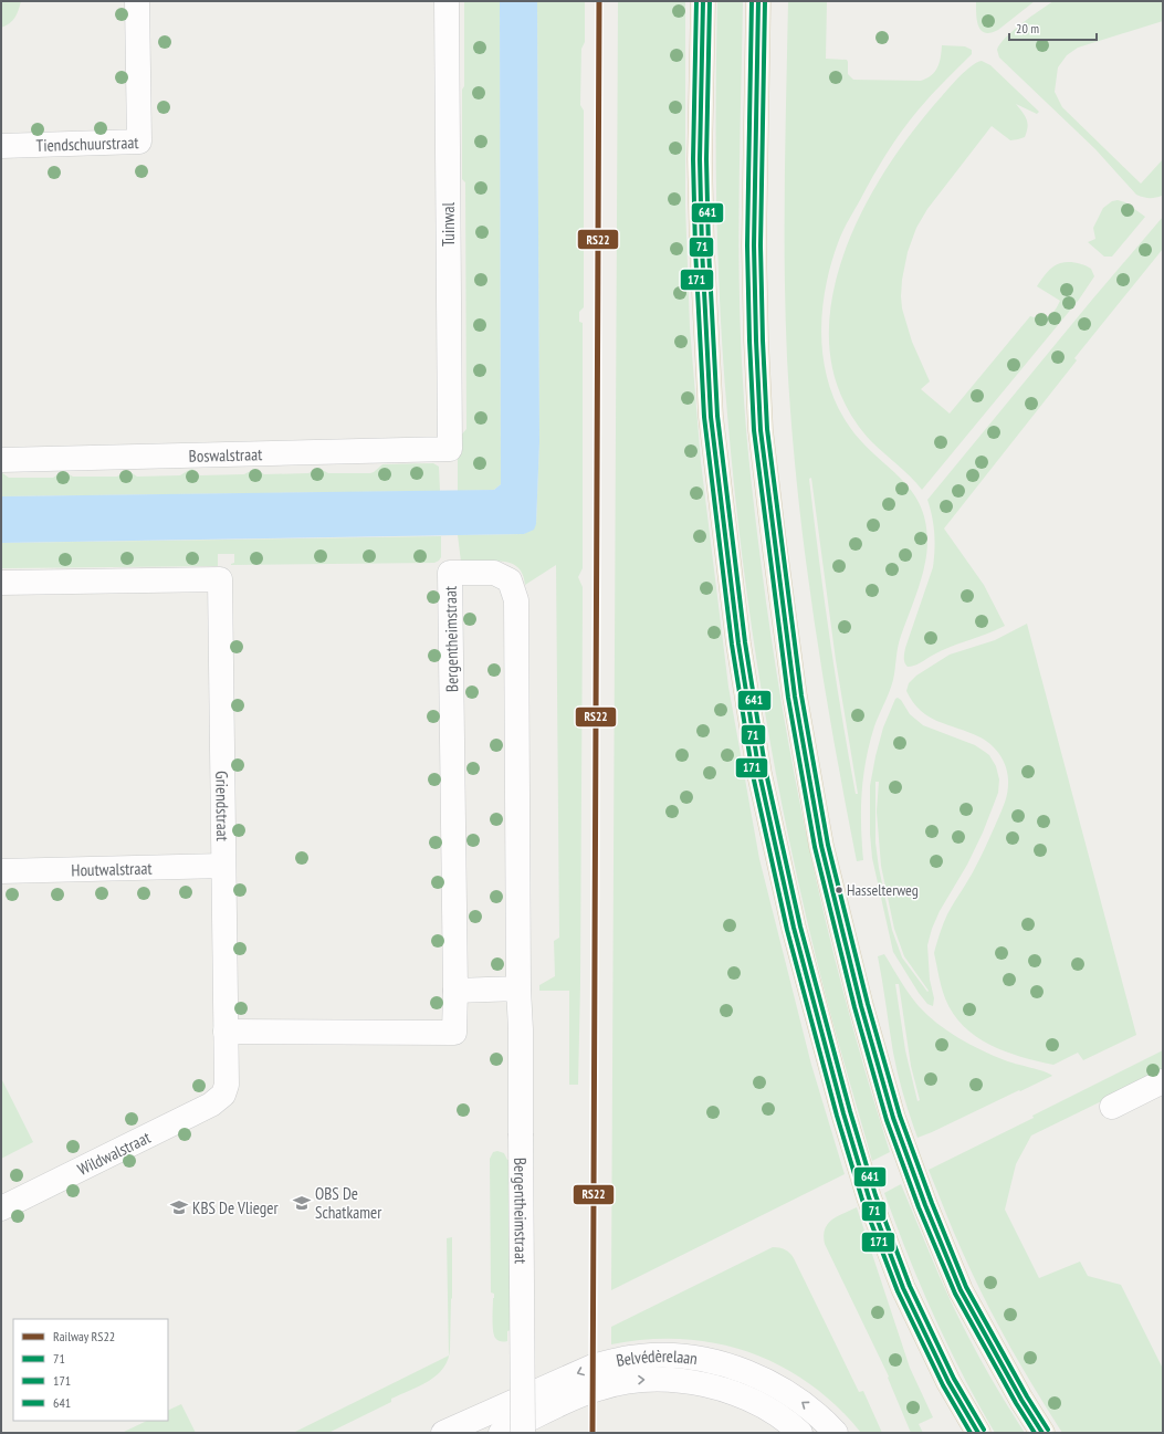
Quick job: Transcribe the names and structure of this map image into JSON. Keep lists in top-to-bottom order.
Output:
{
  "streets": {
    "street": [
      "Tiendschuurstraat",
      "Tuinwal",
      "Boswalstraat",
      "Bergentheimstraat",
      "Griendstraat",
      "Houtwalstraat",
      "Wildwalstraat",
      "Belvédèrelaan"
    ]
  },
  "crossings": [
    ["Tuinwal", "Boswalstraat"],
    ["Bergentheimstraat", "Griendstraat"],
    ["Griendstraat", "Houtwalstraat"],
    ["Griendstraat", "Wildwalstraat"]
  ],
  "places": {
    "other": ["Hasselterweg"],
    "school or university": ["OBS De Schatkamer", "KBS De Vlieger"]
  },
  "lines": [
    "rail line RS22",
    "transit line 71",
    "transit line 171",
    "transit line 641"
  ],
  "legend": [
    "Railway RS22",
    "71",
    "171",
    "641"
  ],
  "scale_bar": "20 m"
}
